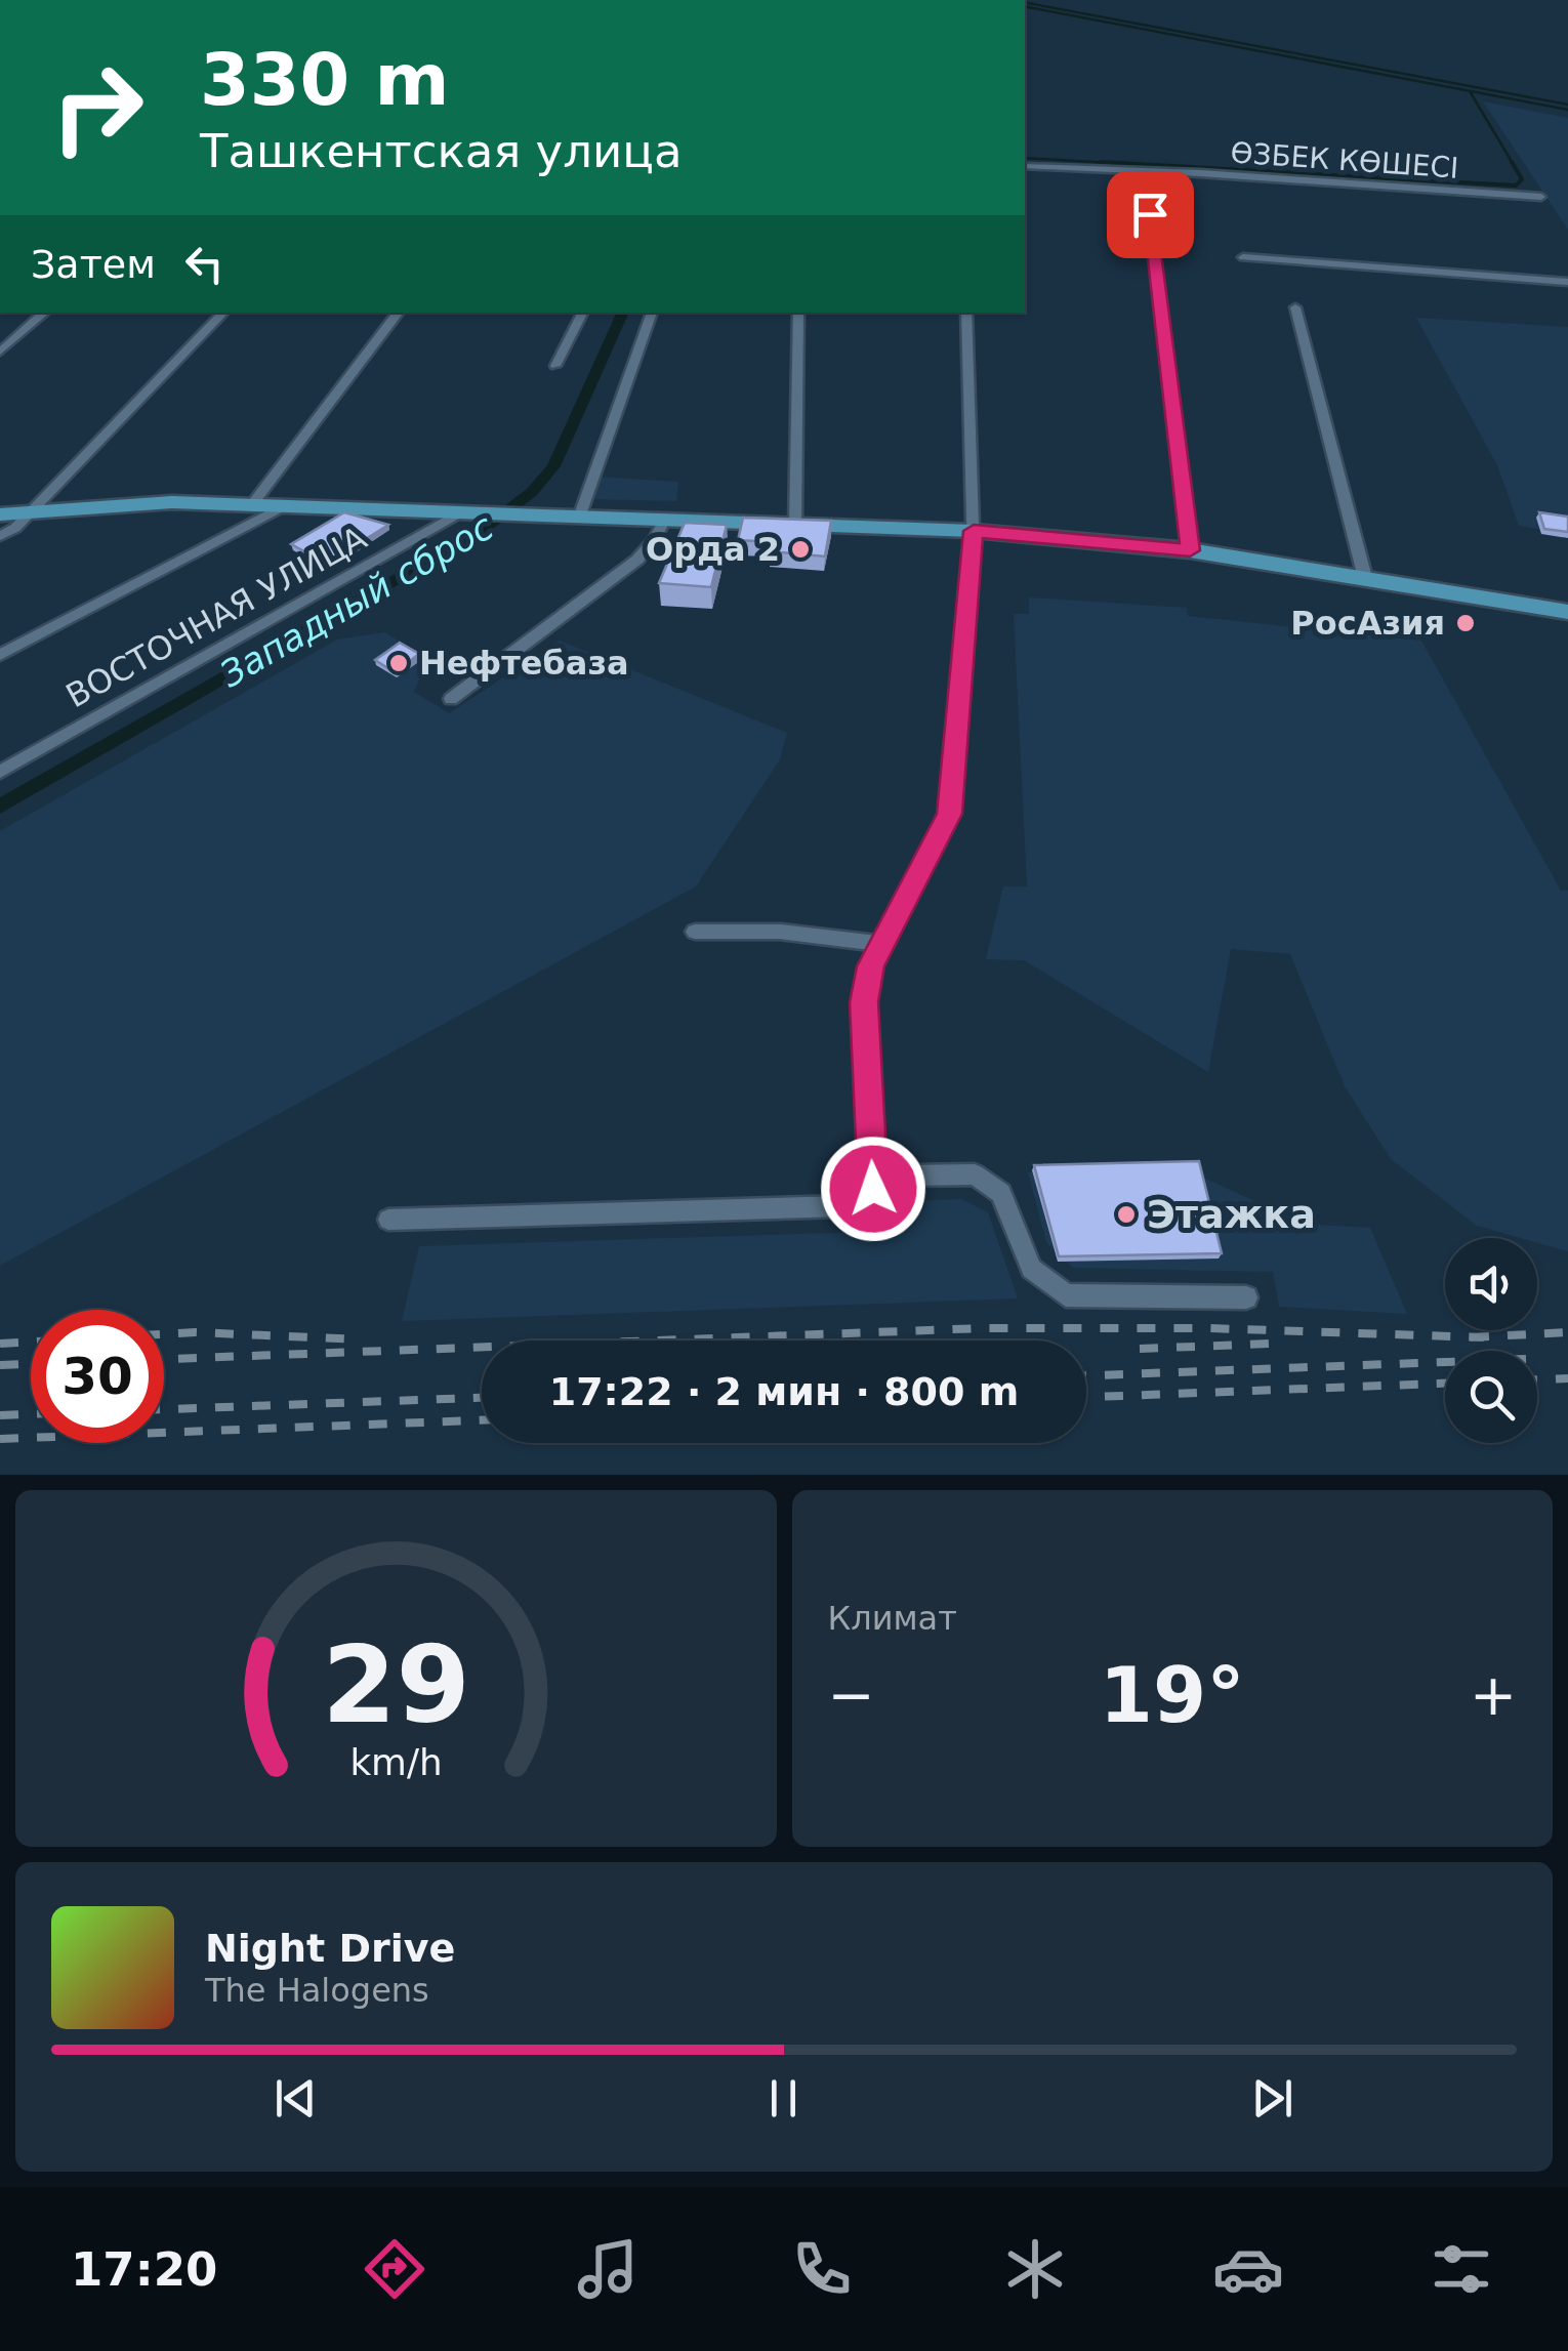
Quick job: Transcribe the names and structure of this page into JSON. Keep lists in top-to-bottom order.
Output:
{
  "streets": {
    "street": ["ӨЗБЕК КӨШЕСІ", "ВОСТОЧНАЯ УЛИЦА"]
  },
  "water": ["Западный сброс"],
  "places": [
    "Орда 2",
    "РосАзия",
    "Нефтебаза",
    "Этажка"
  ],
  "page": {
    "turn": ["330 m", "Ташкентская улица"],
    "then": "Затем",
    "limit": "30",
    "trip": "17:22 · 2 мин · 800 m",
    "tile": "Климат",
    "heat": ["−", "19°", "+"],
    "song": ["Night Drive", "The Halogens"],
    "tabs": "17:20",
    "gauge": ["29", "km/h"]
  }
}
